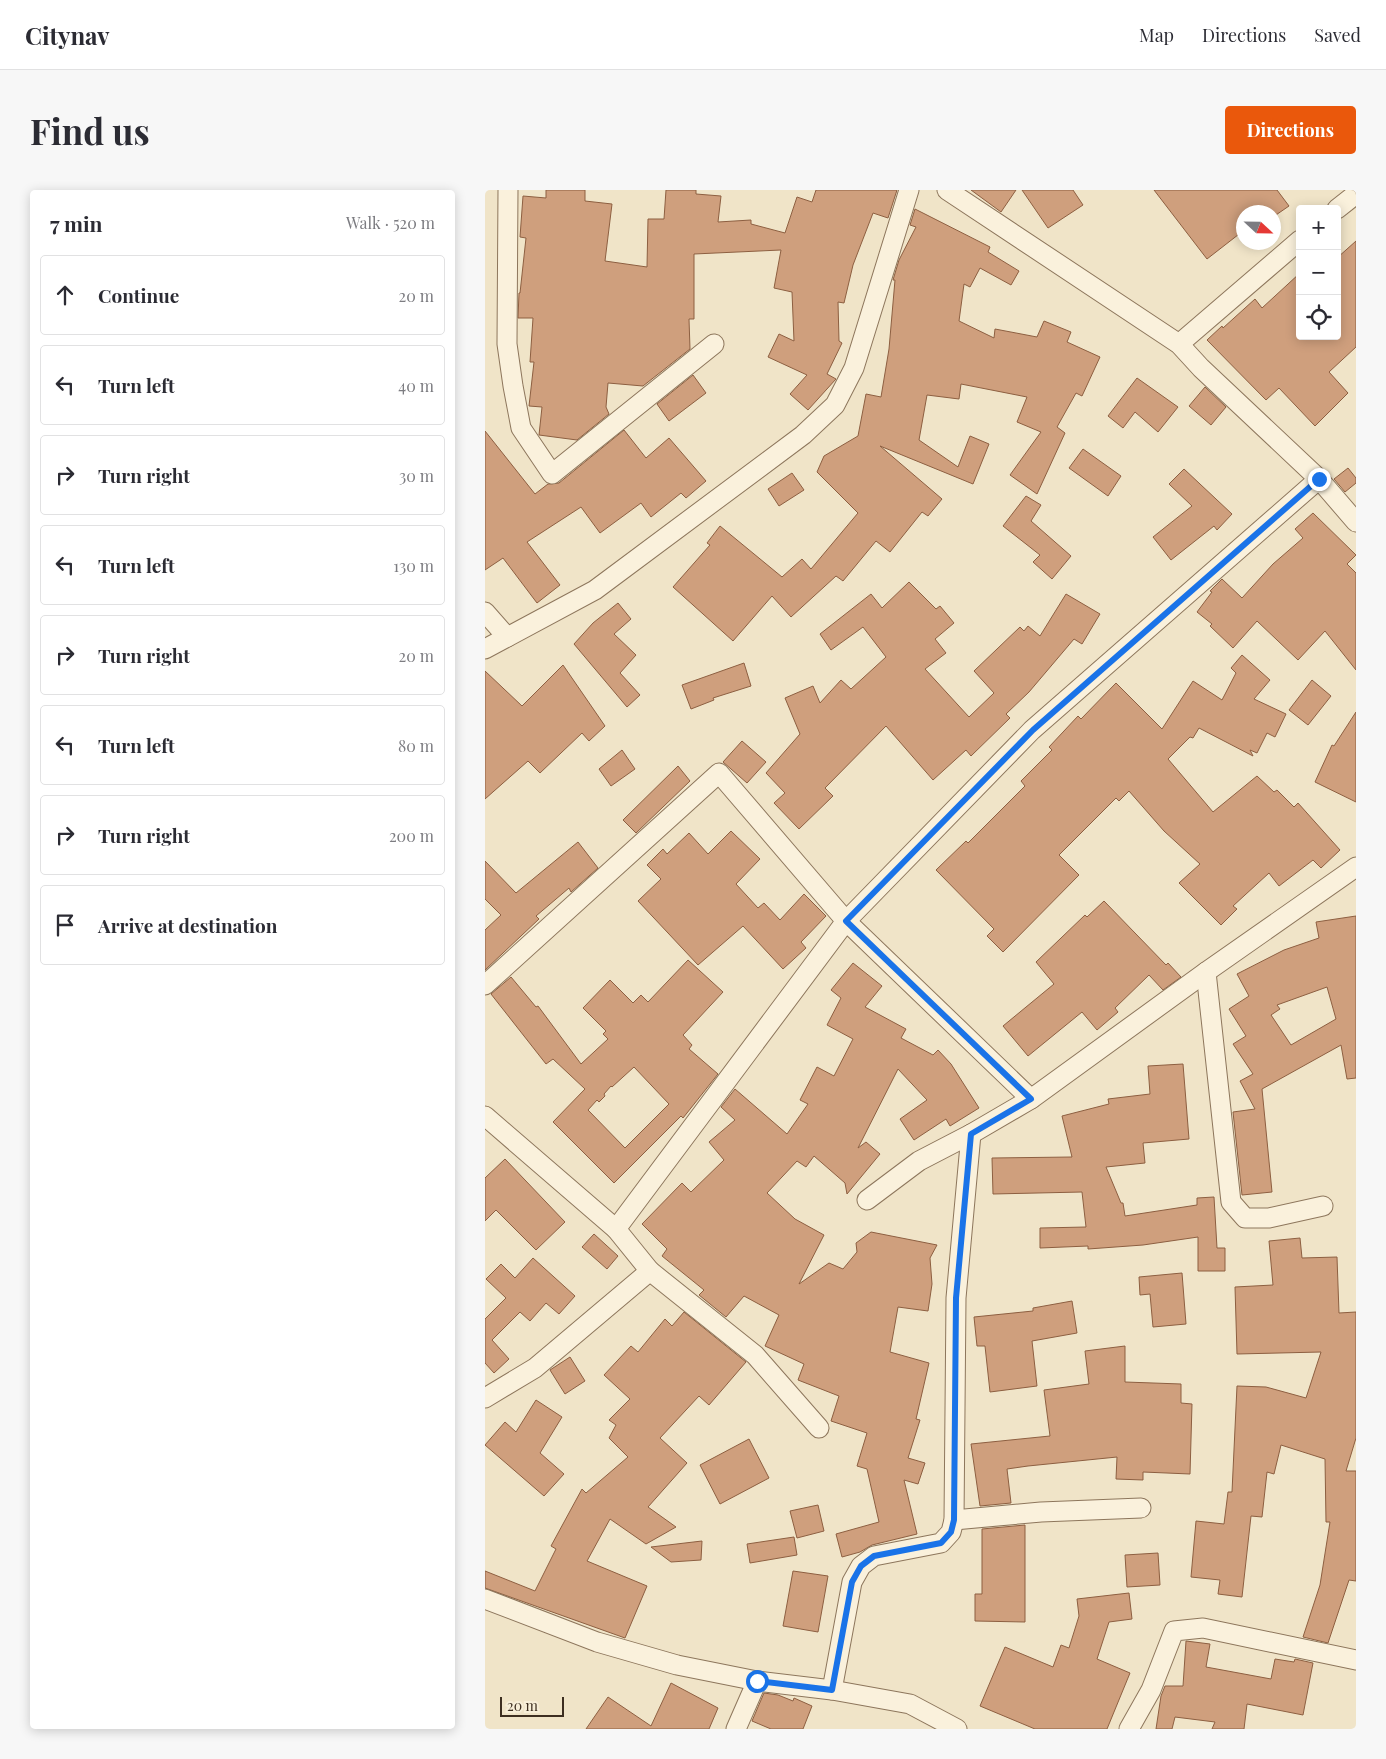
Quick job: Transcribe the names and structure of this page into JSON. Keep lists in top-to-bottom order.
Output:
{
  "scale_bar": "20 m",
  "north": "right",
  "page": {
    "header": "Citynav",
    "nav": ["Map", "Directions", "Saved"],
    "buttons": "Directions",
    "title": "Find us",
    "heading": ["7 min", "Walk · 520 m"],
    "map_buttons": ["+", "−"],
    "list": [
      ["Continue", "20 m"],
      ["Turn left", "40 m"],
      ["Turn right", "30 m"],
      ["Turn left", "130 m"],
      ["Turn right", "20 m"],
      ["Turn left", "80 m"],
      ["Turn right", "200 m"],
      "Arrive at destination"
    ],
    "scale": "20 m"
  }
}
